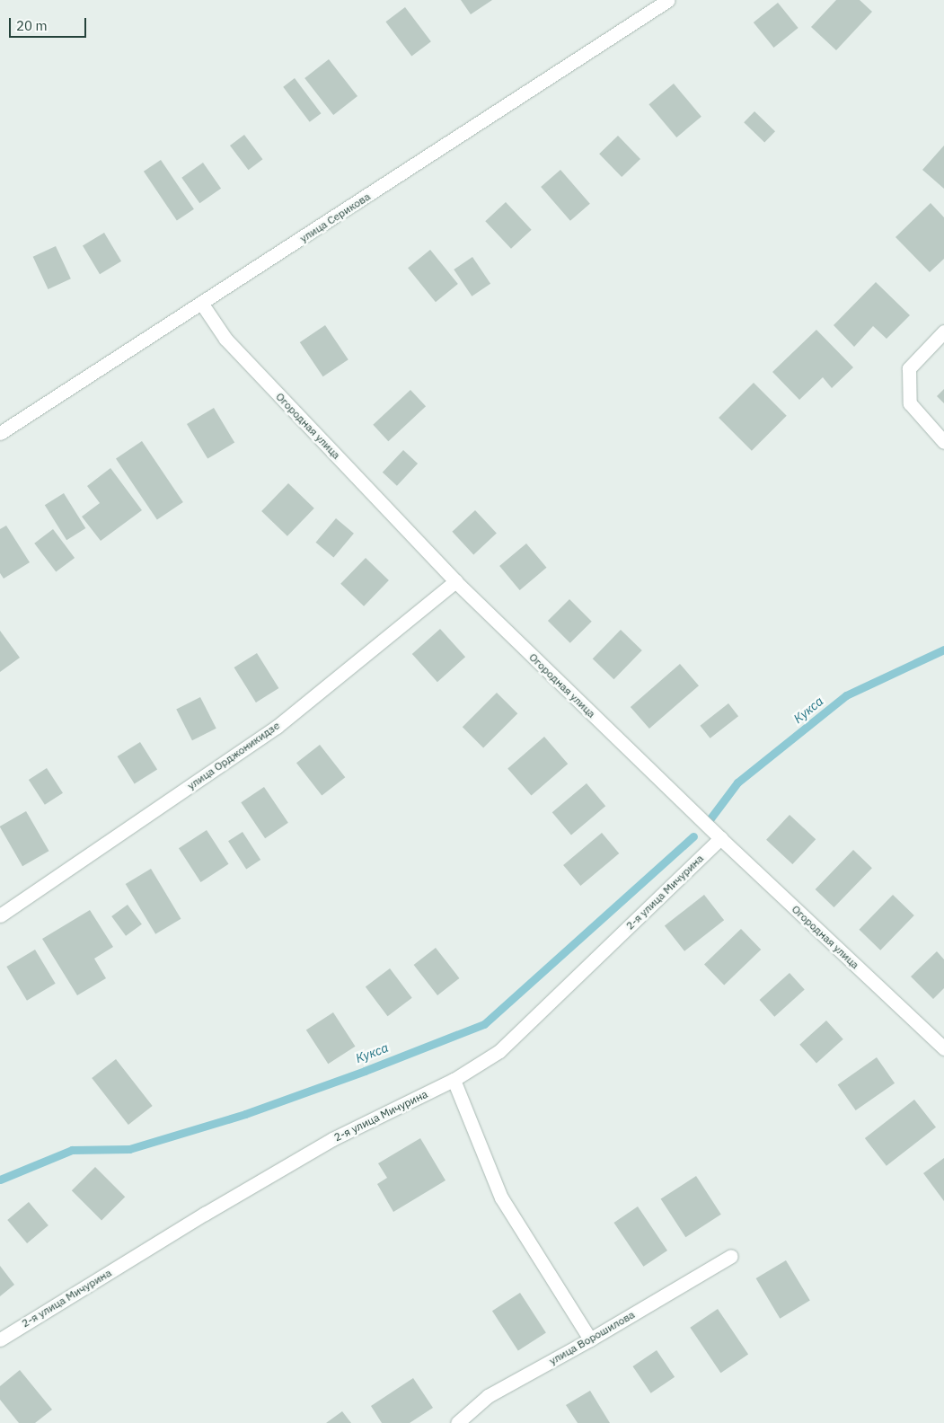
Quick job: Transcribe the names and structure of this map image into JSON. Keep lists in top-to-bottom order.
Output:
{
  "streets": {
    "street": [
      "улица Серикова",
      "Огородная улица",
      "улица Орджоникидзе",
      "2-я улица Мичурина",
      "улица Ворошилова"
    ]
  },
  "crossings": [
    ["улица Серикова", "Огородная улица"],
    ["Огородная улица", "улица Орджоникидзе"],
    ["Огородная улица", "2-я улица Мичурина"]
  ],
  "water": ["Кукса"],
  "scale_bar": "20 m"
}
